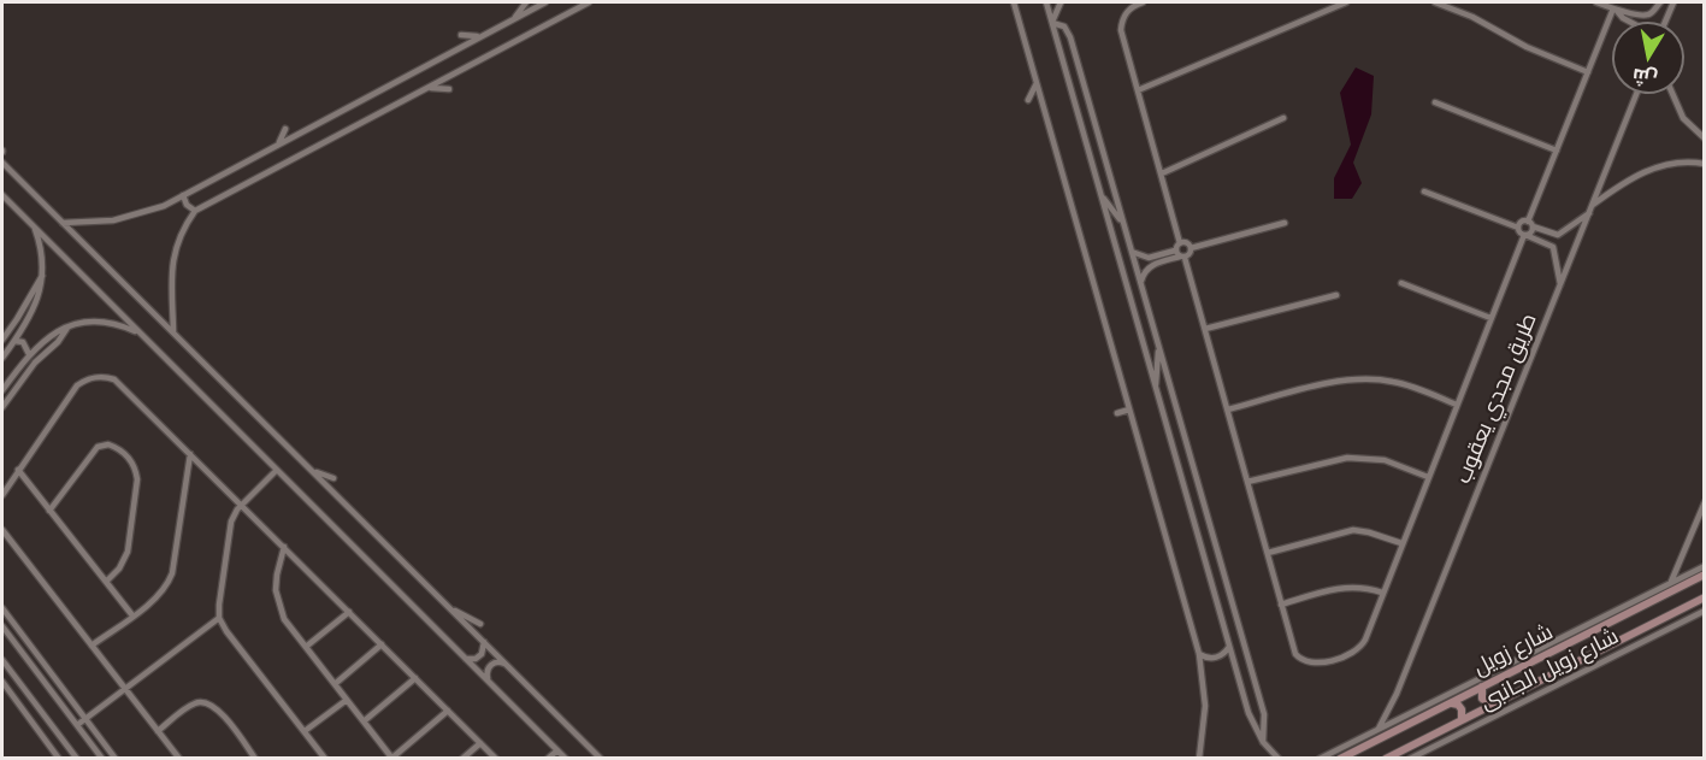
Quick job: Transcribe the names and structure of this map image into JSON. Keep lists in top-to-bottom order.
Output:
{
  "streets": {
    "main road": ["شارع زويل"],
    "street": ["طريق مجدي يعقوب", "شارع زويل الجانبى"]
  },
  "crossings": [
    ["طريق مجدي يعقوب", "شارع زويل الجانبى"],
    ["شارع زويل", "شارع زويل الجانبى"]
  ],
  "north": "bottom"
}
